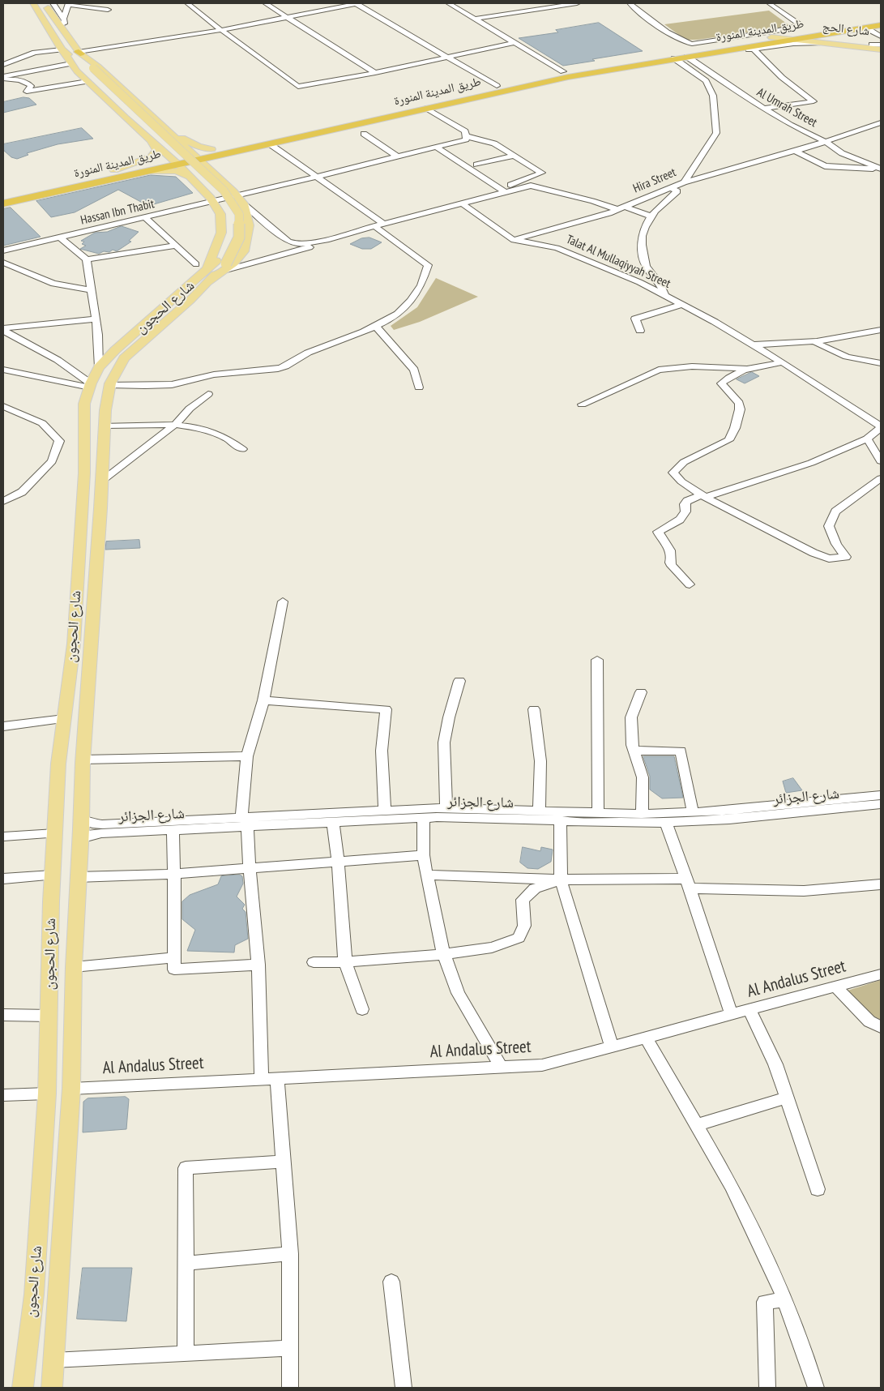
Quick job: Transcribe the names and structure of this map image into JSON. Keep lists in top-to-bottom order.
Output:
{
  "streets": {
    "highway": ["طريق المدينة المنورة"],
    "main road": ["شارع الحج", "شارع الحجون"],
    "street": [
      "Al Umrah Street",
      "Hira Street",
      "Hassan Ibn Thabit",
      "Talat Al Mullaqiyyah Street",
      "شارع الجزائر",
      "Al Andalus Street"
    ]
  },
  "crossings": [
    ["شارع الحج", "طريق المدينة المنورة"],
    ["طريق المدينة المنورة", "Al Umrah Street"],
    ["طريق المدينة المنورة", "Hira Street"],
    ["Hira Street", "Talat Al Mullaqiyyah Street"],
    ["شارع الحجون", "شارع الجزائر"],
    ["شارع الحجون", "Al Andalus Street"]
  ]
}
